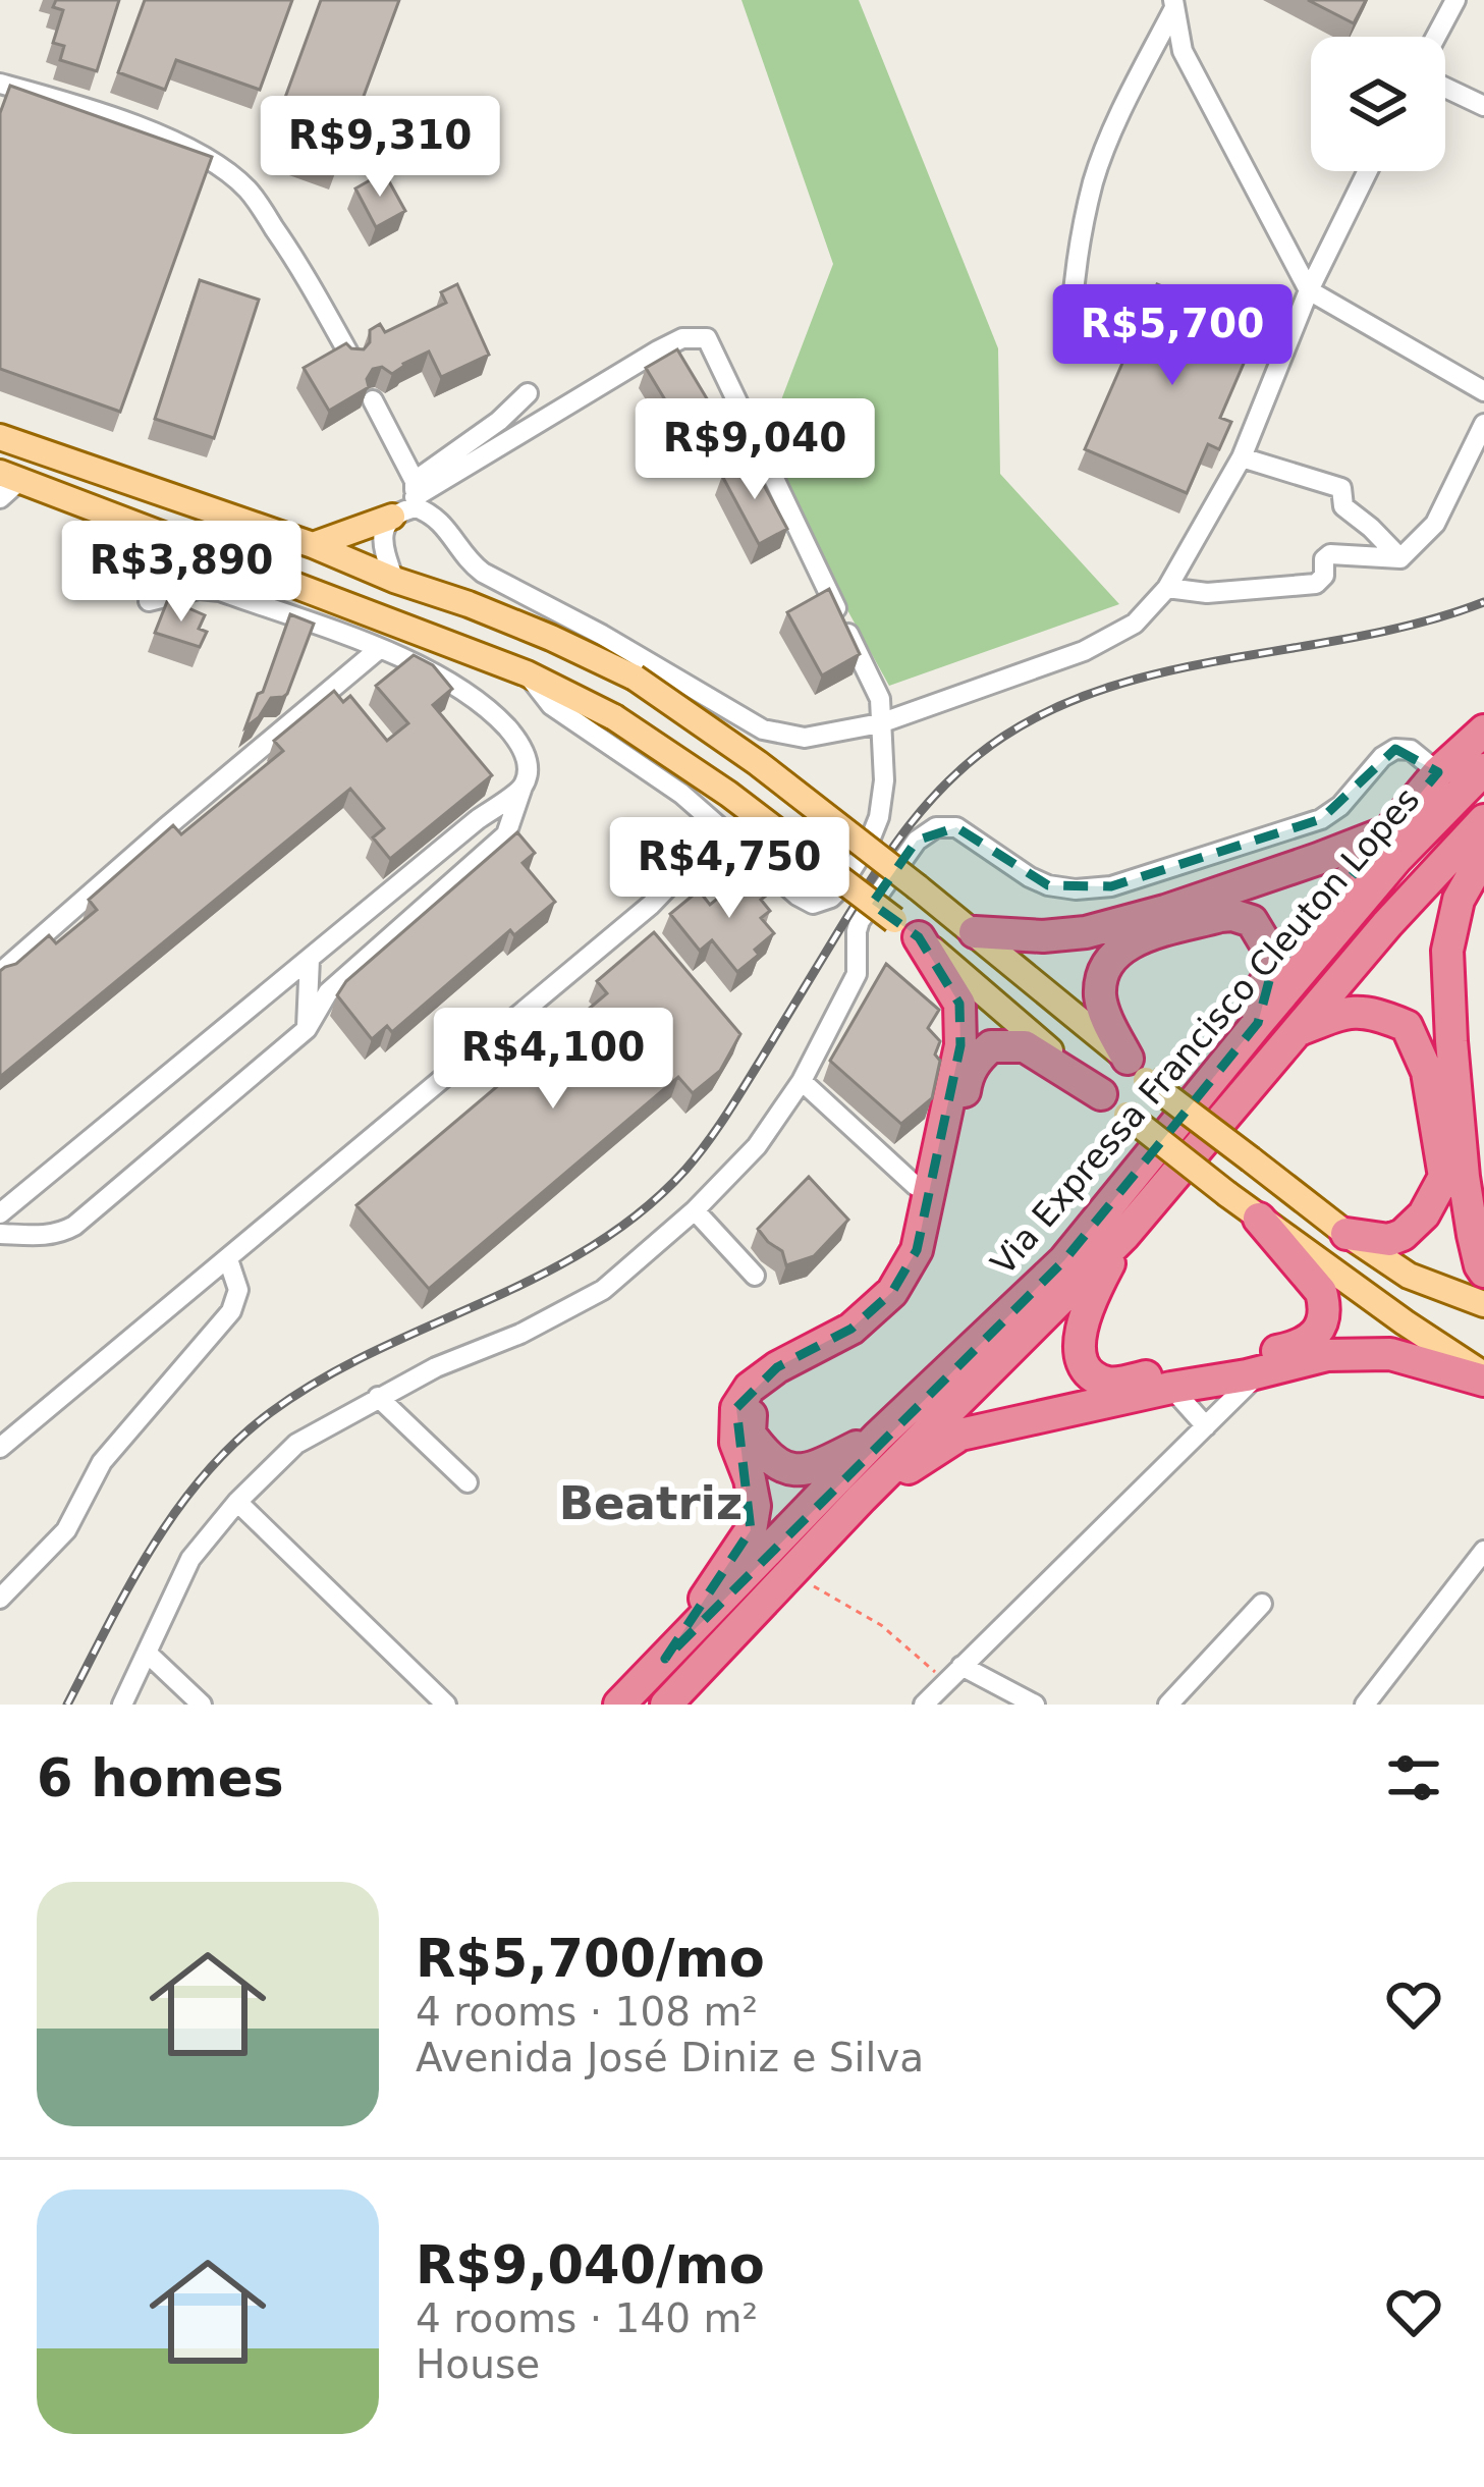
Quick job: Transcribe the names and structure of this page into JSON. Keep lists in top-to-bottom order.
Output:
{
  "streets": {
    "highway": ["Via Expressa Francisco Cleuton Lopes"]
  },
  "districts": ["Beatriz"],
  "page": {
    "price": [
      "R$9,310",
      "R$5,700",
      "R$9,040",
      "R$3,890",
      "R$4,750",
      "R$4,100"
    ],
    "heading": "6 homes",
    "list": [
      {
        "name": "R$5,700/mo",
        "note": "4 rooms · 108 m² · Avenida José Diniz e Silva"
      },
      {
        "name": "R$9,040/mo",
        "note": "4 rooms · 140 m² · House"
      }
    ]
  }
}
